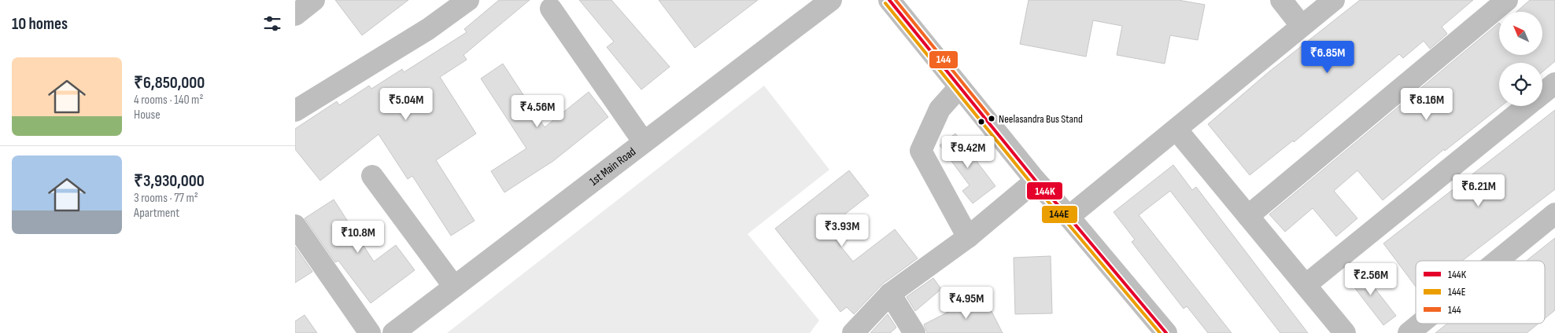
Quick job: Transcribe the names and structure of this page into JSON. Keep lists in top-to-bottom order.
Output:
{
  "streets": {
    "street": ["1st Main Road"]
  },
  "places": ["Neelasandra Bus Stand"],
  "lines": ["transit line 144K", "transit line 144", "transit line 144E"],
  "legend": ["144K", "144E", "144"],
  "north": "top left",
  "page": {
    "heading": "10 homes",
    "price": [
      "₹6.85M",
      "₹5.04M",
      "₹8.16M",
      "₹4.56M",
      "₹9.42M",
      "₹6.21M",
      "₹3.93M",
      "₹10.8M",
      "₹2.56M",
      "₹4.95M"
    ],
    "list": [
      {
        "name": "₹6,850,000",
        "note": "4 rooms · 140 m² · House"
      },
      {
        "name": "₹3,930,000",
        "note": "3 rooms · 77 m² · Apartment"
      }
    ]
  }
}
